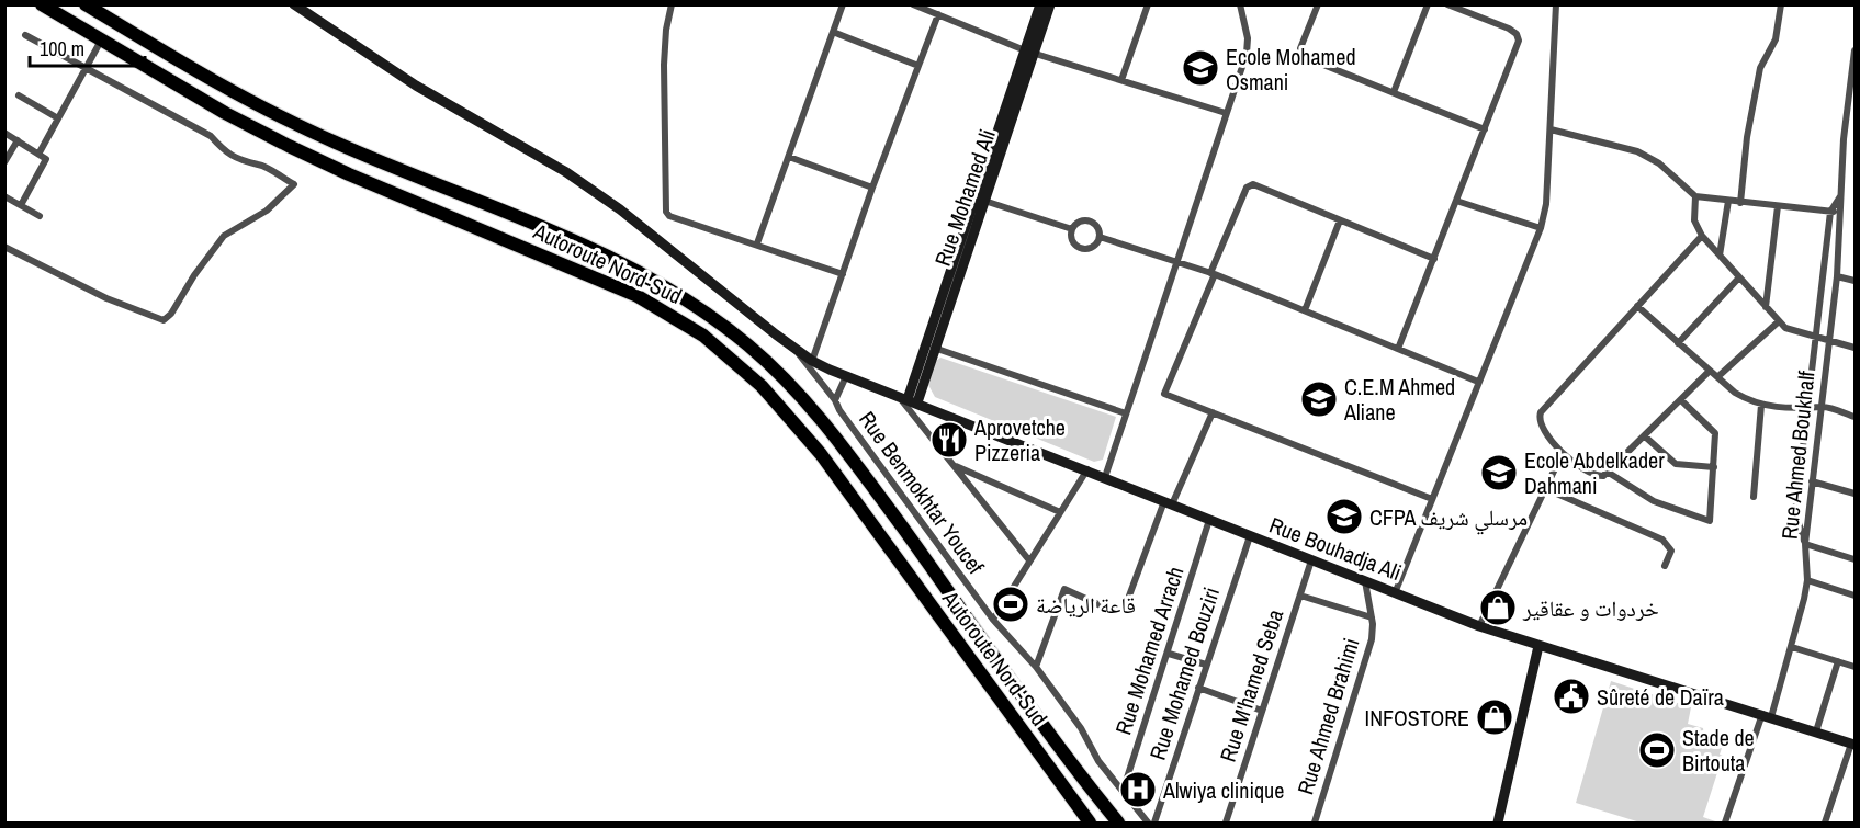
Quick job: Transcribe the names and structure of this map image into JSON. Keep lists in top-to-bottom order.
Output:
{
  "streets": {
    "highway": ["Autoroute Nord-Sud"],
    "main road": ["Rue Mohamed Ali", "Rue Bouhadja Ali"],
    "street": [
      "Rue Ahmed Boukhalf",
      "Rue Benmokhtar Youcef",
      "Rue Mohamed Arrach",
      "Rue Mohamed Bouziri",
      "Rue M'hamed Seba",
      "Rue Ahmed Brahimi"
    ]
  },
  "crossings": [
    ["Rue Mohamed Ali", "Rue Bouhadja Ali"],
    ["Rue Ahmed Boukhalf", "Rue Bouhadja Ali"],
    ["Rue Benmokhtar Youcef", "Rue Bouhadja Ali"],
    ["Rue Benmokhtar Youcef", "Rue Mohamed Arrach"],
    ["Rue Bouhadja Ali", "Rue Mohamed Arrach"],
    ["Rue Bouhadja Ali", "Rue Mohamed Bouziri"],
    ["Rue Bouhadja Ali", "Rue M'hamed Seba"],
    ["Rue Bouhadja Ali", "Rue Ahmed Brahimi"]
  ],
  "places": {
    "school or university": [
      "Ecole Mohamed Osmani",
      "C.E.M Ahmed Aliane",
      "Ecole Abdelkader Dahmani",
      "CFPA مرسلي شريف"
    ],
    "restaurant": ["Aprovetche Pizzeria"],
    "sports": ["قاعة الرياضة", "Stade de Birtouta"],
    "shop": ["خردوات و عقاقير", "INFOSTORE"],
    "public building": ["Sûreté de Daïra"],
    "hospital": ["Alwiya clinique"]
  },
  "scale_bar": "100 m"
}
